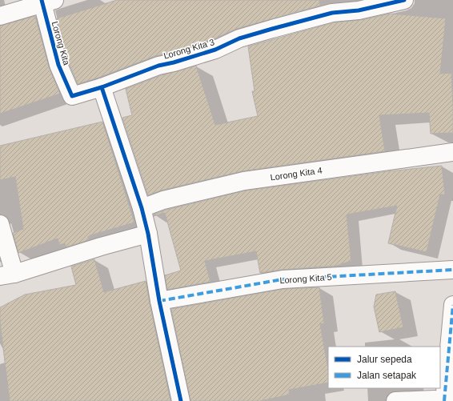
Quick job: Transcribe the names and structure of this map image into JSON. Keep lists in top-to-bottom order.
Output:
{
  "streets": {
    "street": [
      "Lorong Kita",
      "Lorong Kita 3",
      "Lorong Kita 4",
      "Lorong Kita 5"
    ]
  },
  "crossings": [
    ["Lorong Kita", "Lorong Kita 3"]
  ],
  "legend": ["Jalur sepeda", "Jalan setapak"]
}
